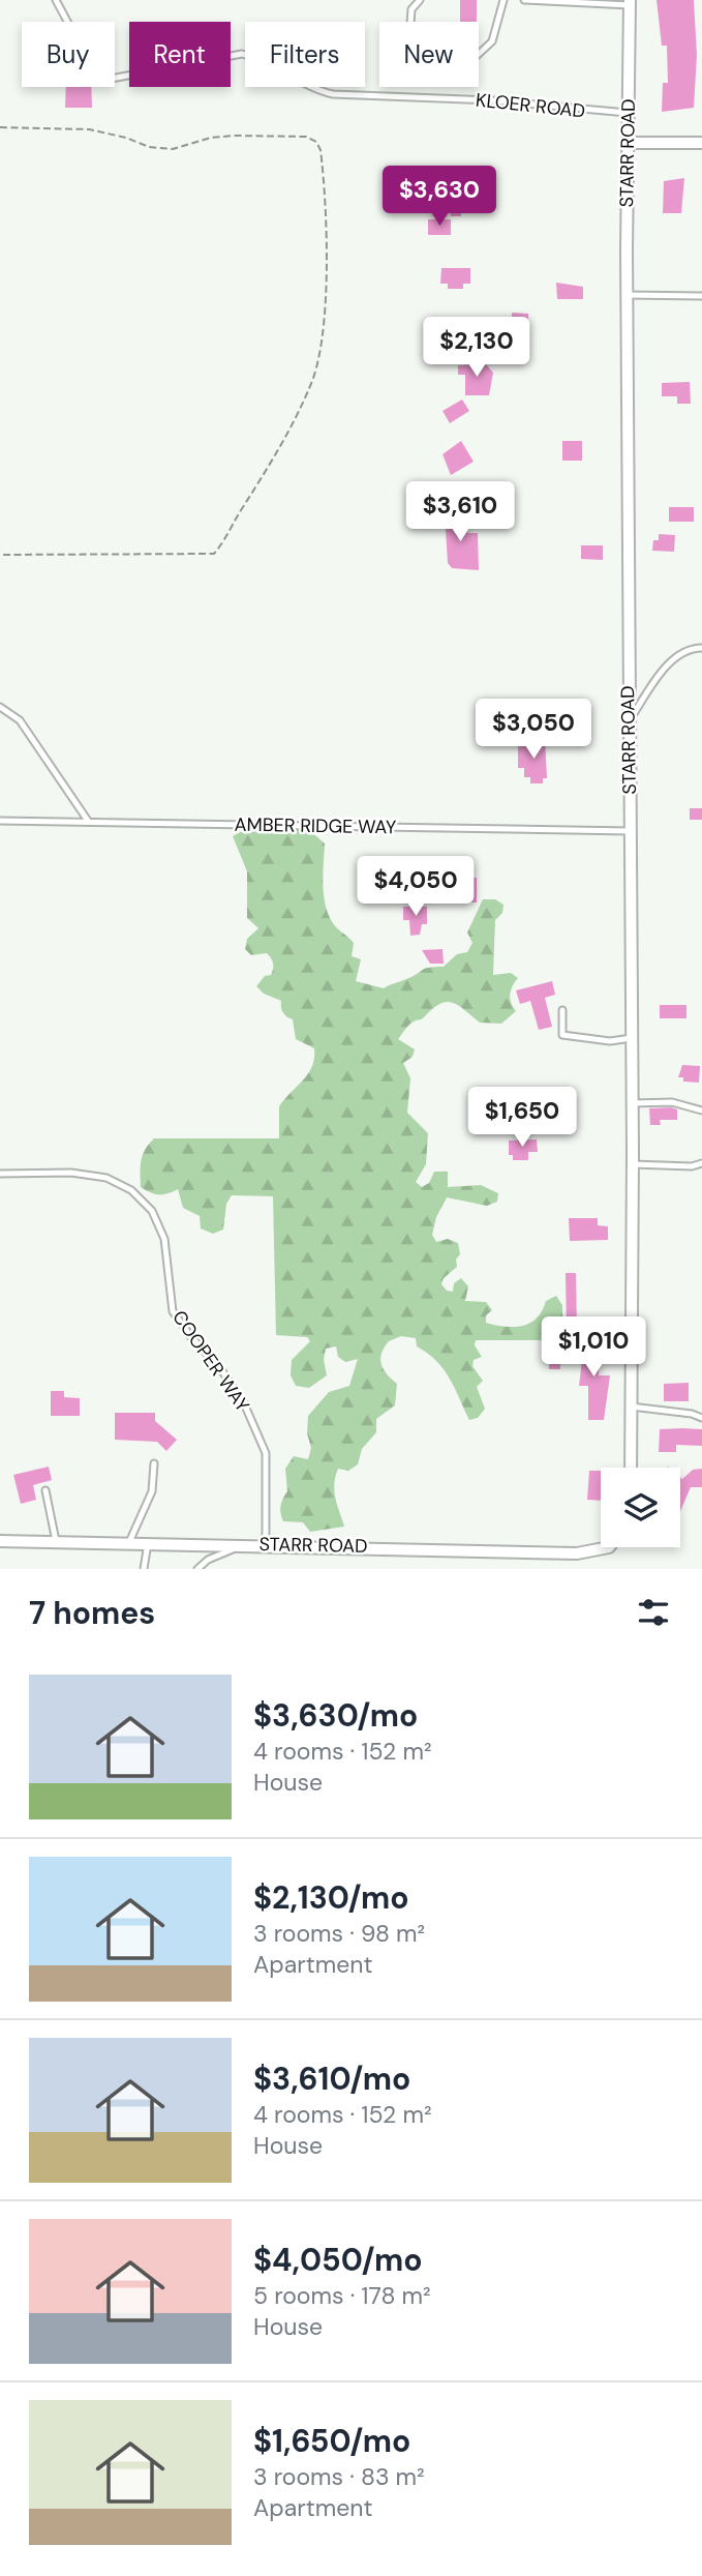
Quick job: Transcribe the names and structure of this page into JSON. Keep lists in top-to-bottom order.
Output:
{
  "streets": {
    "street": ["STARR ROAD"],
    "lane": ["KLOER ROAD", "AMBER RIDGE WAY", "COOPER WAY"]
  },
  "crossings": [
    ["KLOER ROAD", "STARR ROAD"],
    ["STARR ROAD", "AMBER RIDGE WAY"],
    ["STARR ROAD", "COOPER WAY"]
  ],
  "page": {
    "chip": [
      "Buy",
      "Rent",
      "Filters",
      "New"
    ],
    "price": [
      "$3,630",
      "$2,130",
      "$3,610",
      "$3,050",
      "$4,050",
      "$1,650",
      "$1,010"
    ],
    "heading": "7 homes",
    "list": [
      {
        "name": "$3,630/mo",
        "note": "4 rooms · 152 m² · House"
      },
      {
        "name": "$2,130/mo",
        "note": "3 rooms · 98 m² · Apartment"
      },
      {
        "name": "$3,610/mo",
        "note": "4 rooms · 152 m² · House"
      },
      {
        "name": "$4,050/mo",
        "note": "5 rooms · 178 m² · House"
      },
      {
        "name": "$1,650/mo",
        "note": "3 rooms · 83 m² · Apartment"
      }
    ]
  }
}
